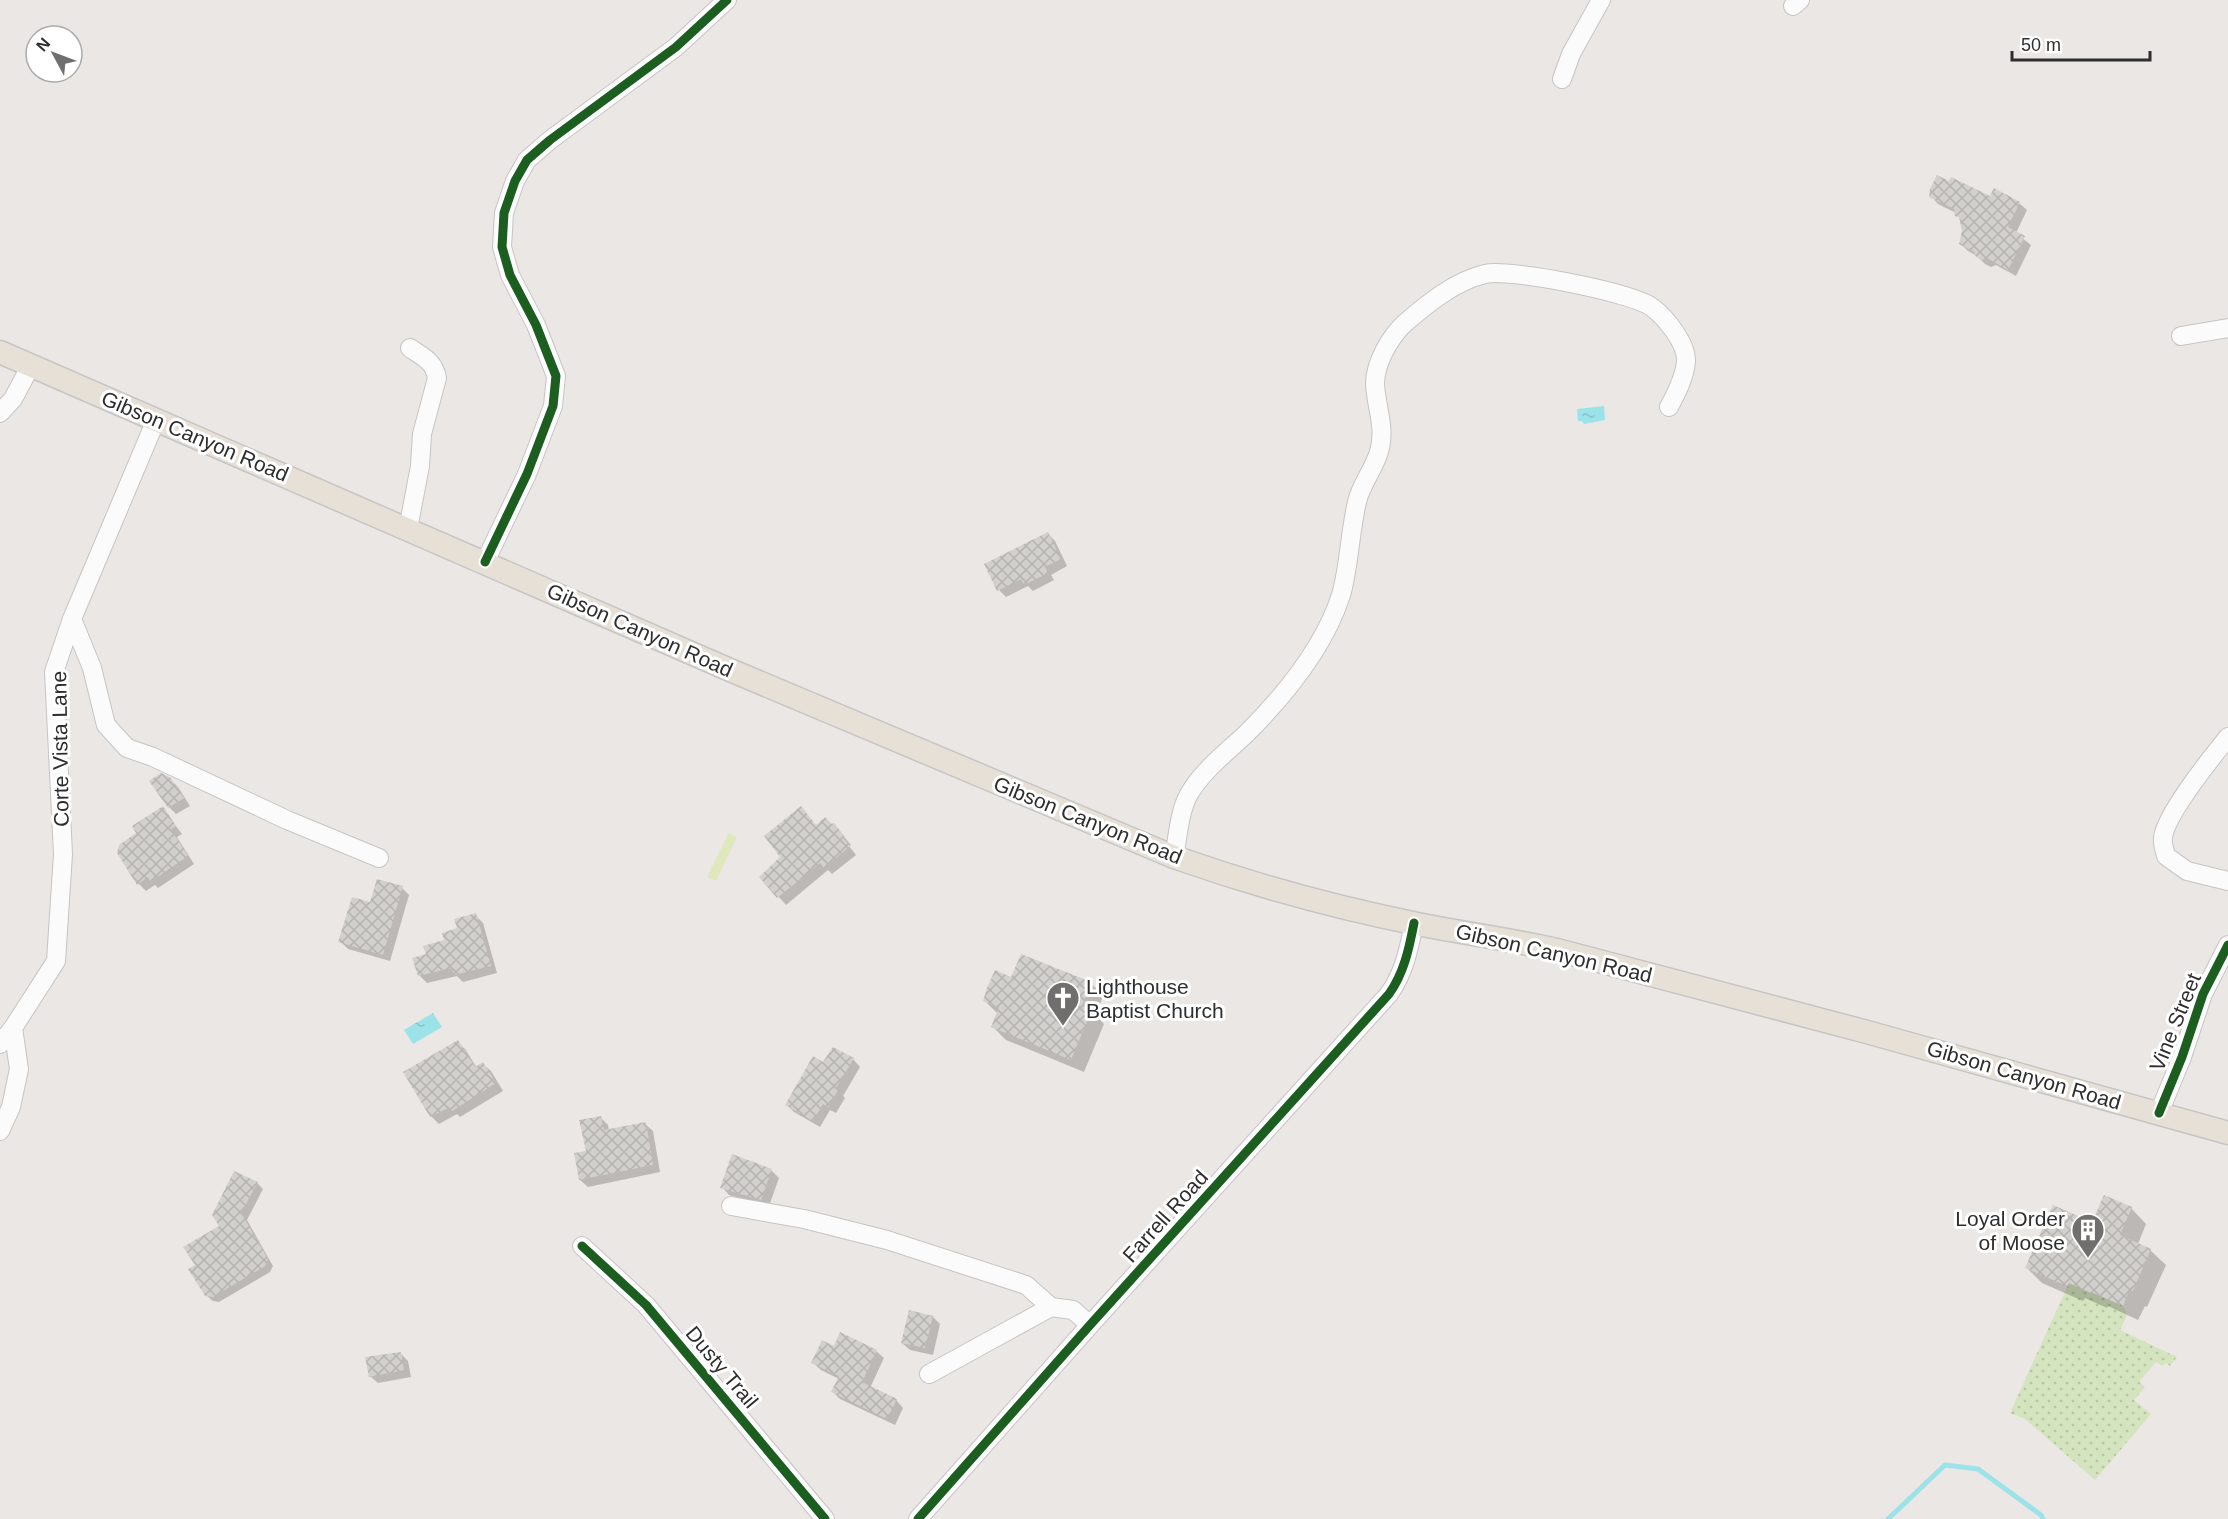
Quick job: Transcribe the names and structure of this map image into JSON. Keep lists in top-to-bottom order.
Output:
{
  "streets": {
    "main road": ["Gibson Canyon Road"],
    "street": [
      "Corte Vista Lane",
      "Vine Street",
      "Farrell Road",
      "Dusty Trail"
    ]
  },
  "crossings": [
    ["Gibson Canyon Road", "Corte Vista Lane"],
    ["Gibson Canyon Road", "Vine Street"],
    ["Gibson Canyon Road", "Farrell Road"]
  ],
  "places": {
    "church": ["Lighthouse Baptist Church"],
    "building": ["Loyal Order of Moose"]
  },
  "scale_bar": "50 m",
  "north": "top left"
}
